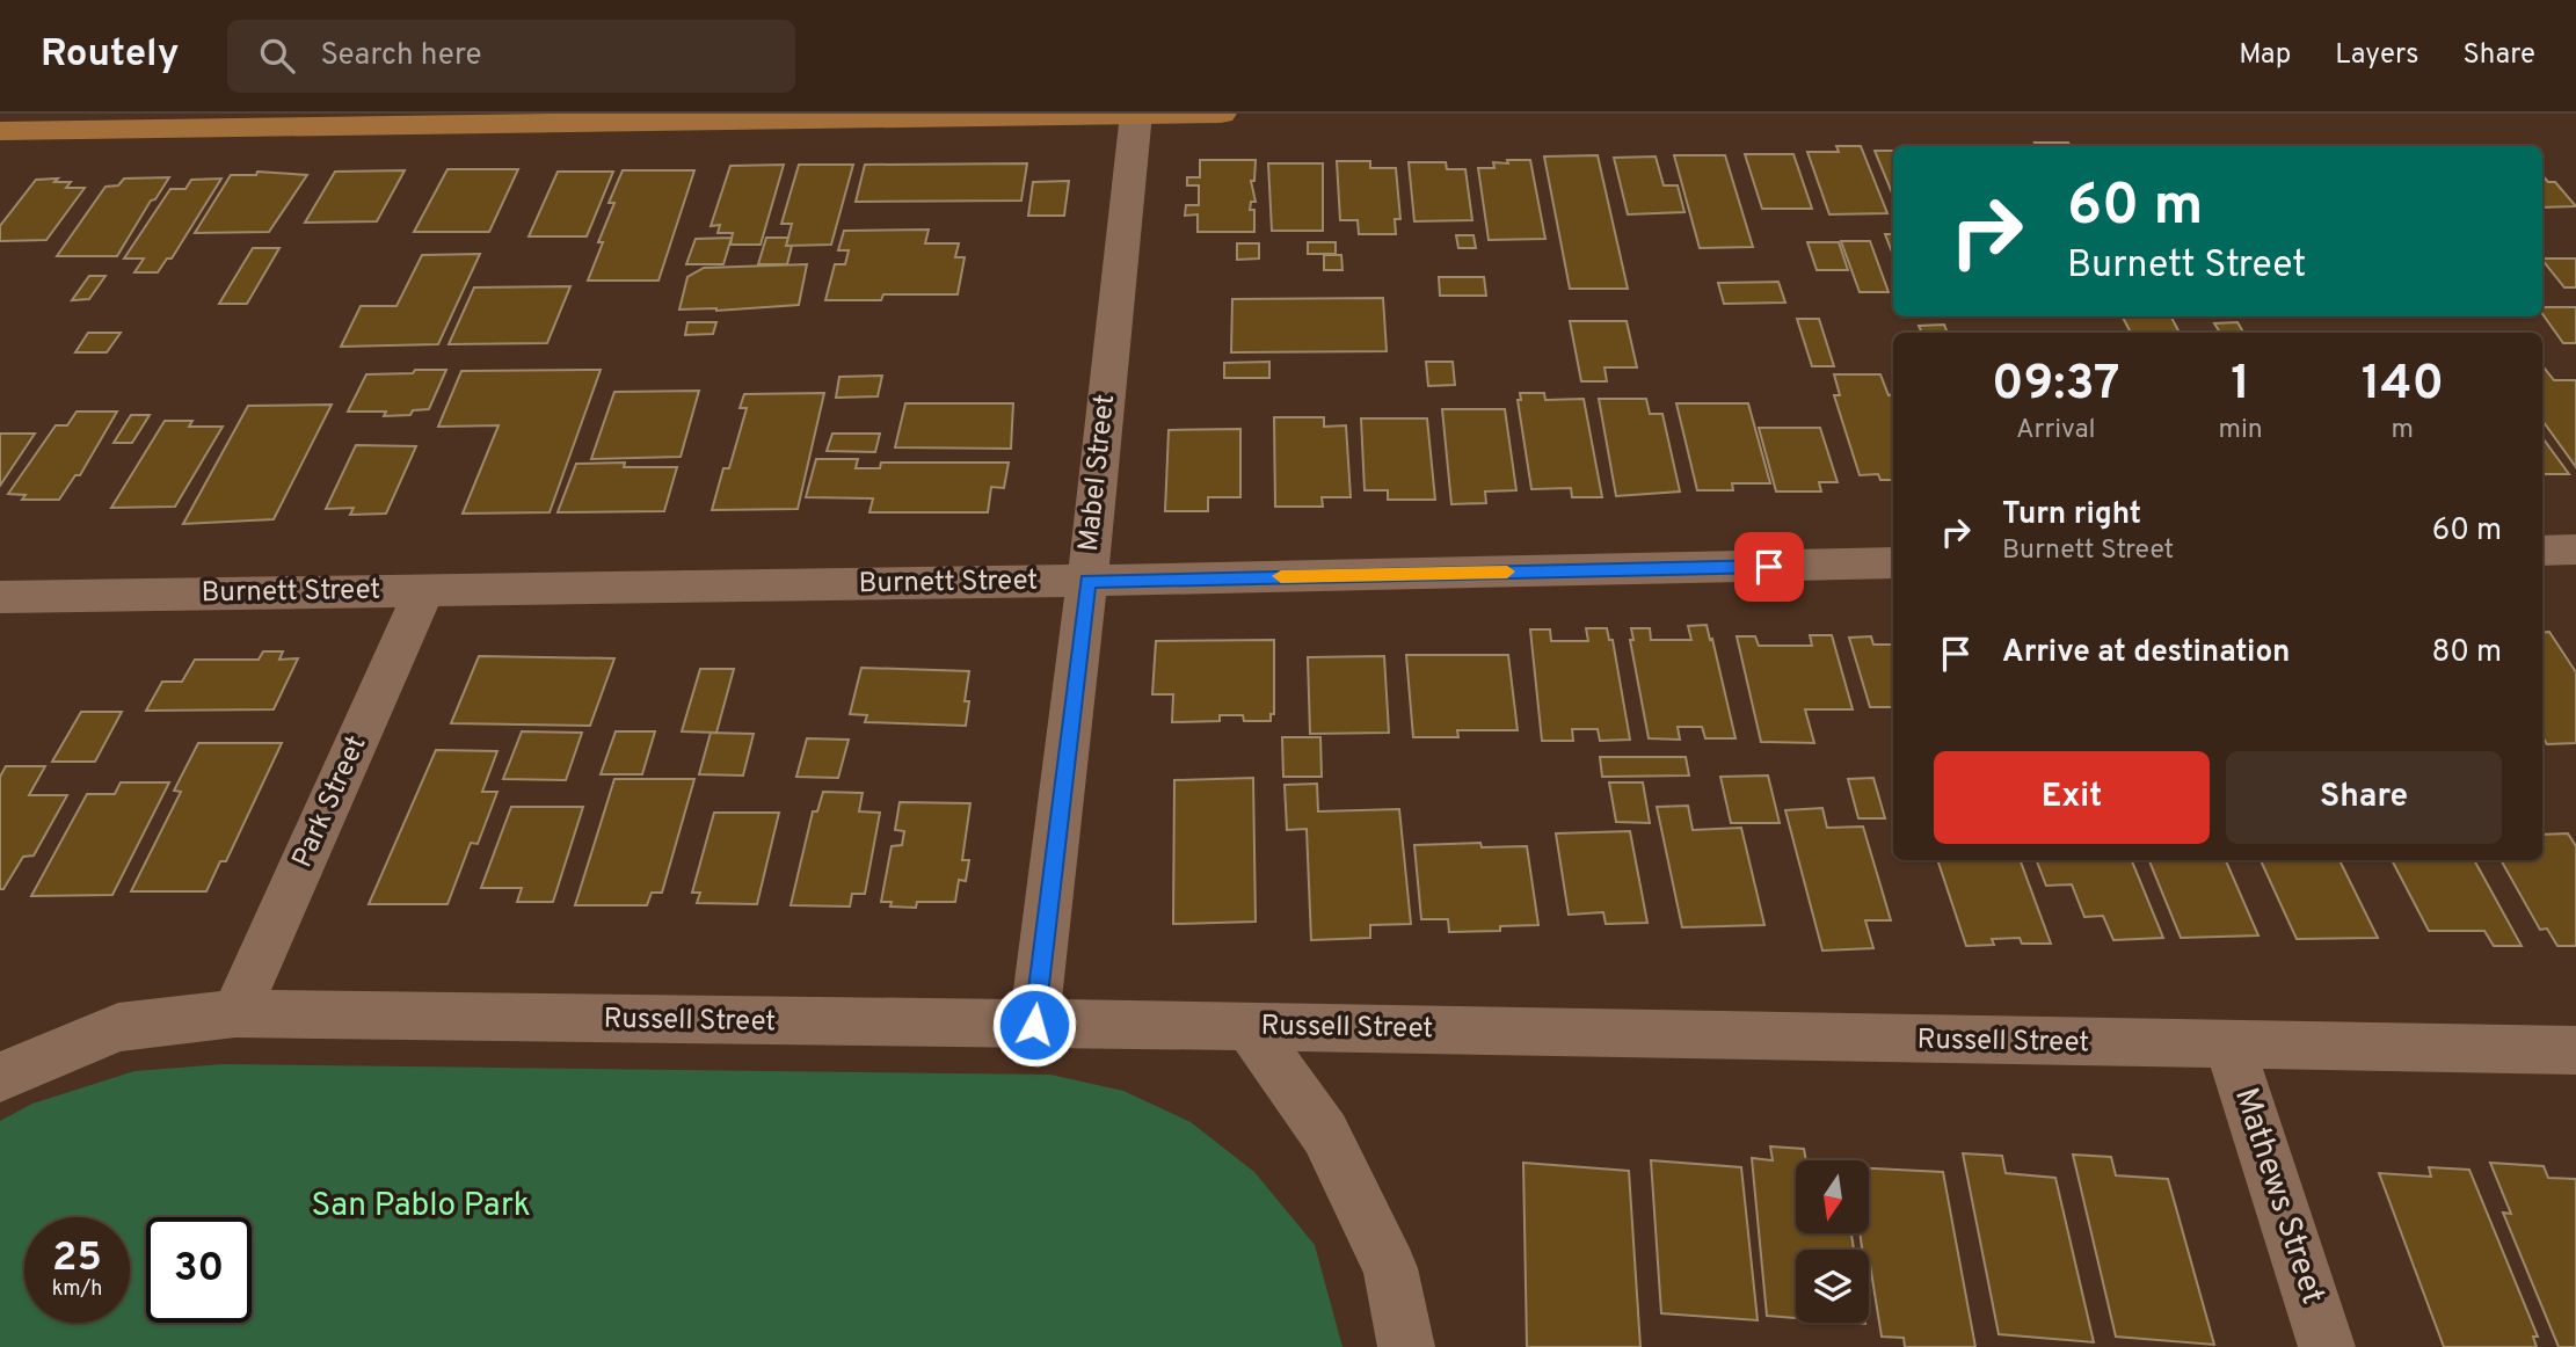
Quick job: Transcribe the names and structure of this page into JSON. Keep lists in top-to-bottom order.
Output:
{
  "streets": {
    "street": [
      "Mabel Street",
      "Burnett Street",
      "Park Street",
      "Russell Street",
      "Mathews Street"
    ]
  },
  "crossings": [
    ["Mabel Street", "Burnett Street"],
    ["Mabel Street", "Russell Street"],
    ["Burnett Street", "Park Street"],
    ["Park Street", "Russell Street"],
    ["Russell Street", "Mathews Street"]
  ],
  "parks": ["San Pablo Park"],
  "north": "bottom",
  "page": {
    "header": "Routely",
    "search": "Search here",
    "nav": ["Map", "Layers", "Share"],
    "turn": ["60 m", "Burnett Street"],
    "eta": [
      "09:37",
      "Arrival",
      "1",
      "min",
      "140",
      "m"
    ],
    "list": [
      {
        "name": "Turn right",
        "note": "Burnett Street",
        "value": "60 m"
      },
      {
        "name": "Arrive at destination",
        "value": "80 m"
      }
    ],
    "buttons": ["Exit", "Share"],
    "speed": "25 km/h",
    "limit": "30"
  }
}
